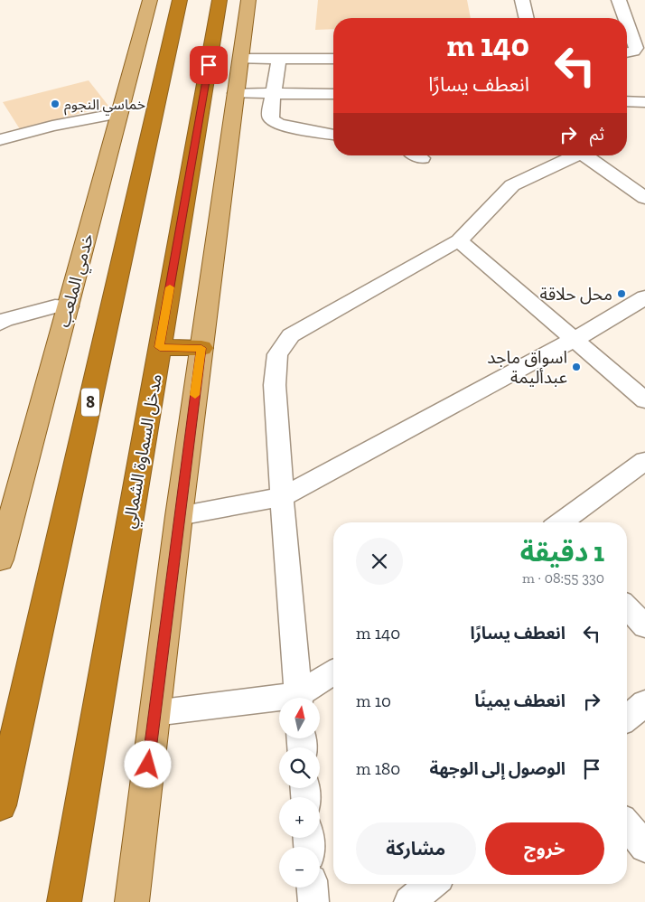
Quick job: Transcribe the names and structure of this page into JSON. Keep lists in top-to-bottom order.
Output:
{
  "streets": {
    "highway": ["8", "مدخل السماوة الشمالي"],
    "main road": ["خدمي الملعب"]
  },
  "places": ["خماسي النجوم", "محل حلاقة", "اسواق ماجد عبدأليمة"],
  "north": "top",
  "page": {
    "turn": ["140 m", "انعطف يسارًا"],
    "then": "ثم",
    "heading": ["1 دقيقة", "330 m · 08:55"],
    "list": [
      {
        "name": "انعطف يسارًا",
        "value": "140 m"
      },
      {
        "name": "انعطف يمينًا",
        "value": "10 m"
      },
      {
        "name": "الوصول إلى الوجهة",
        "value": "180 m"
      }
    ],
    "map_buttons": ["+", "−"],
    "buttons": ["خروج", "مشاركة"]
  }
}
